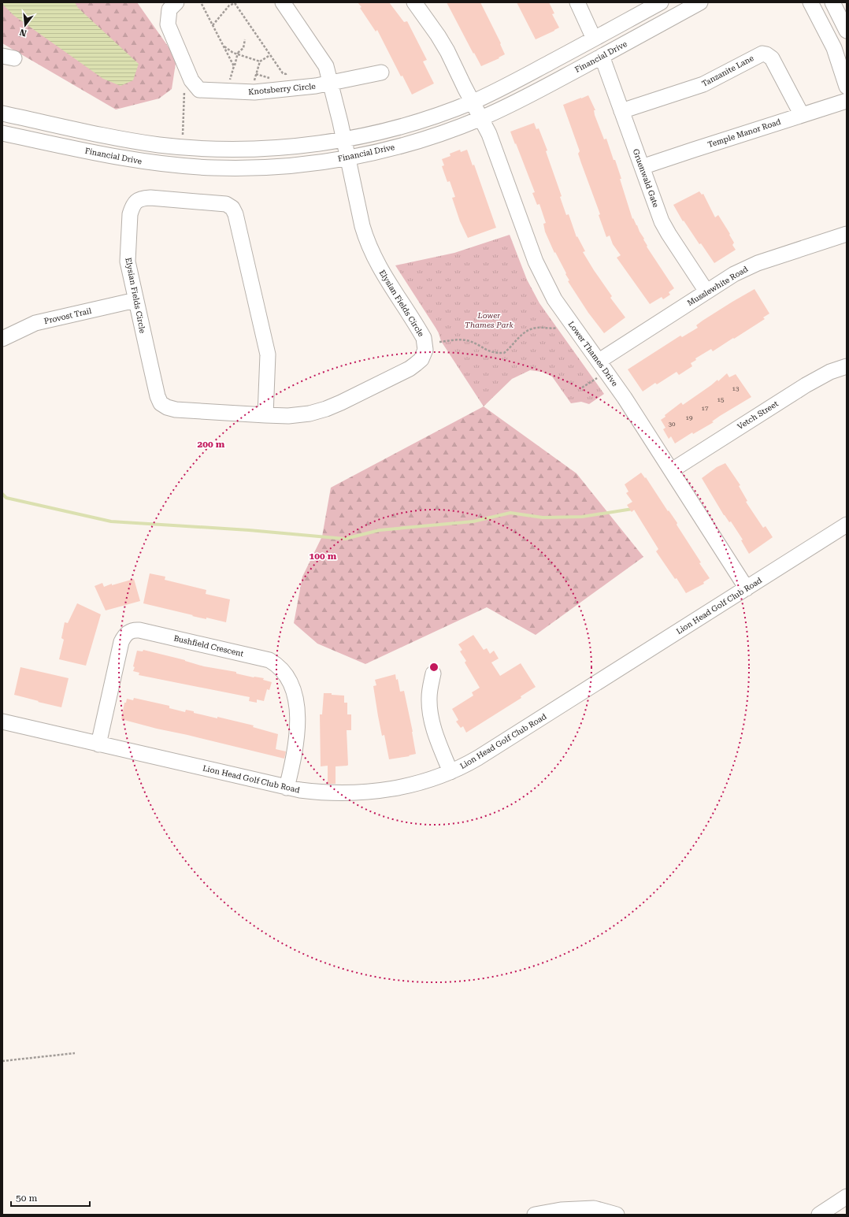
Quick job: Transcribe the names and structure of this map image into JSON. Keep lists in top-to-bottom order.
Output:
{
  "streets": {
    "street": [
      "Financial Drive",
      "Tanzanite Lane",
      "Knotsberry Circle",
      "Temple Manor Road",
      "Gruenwald Gate",
      "Musslewhite Road",
      "Elysian Fields Circle",
      "Provost Trail",
      "Lower Thames Drive",
      "Vetch Street",
      "Lion Head Golf Club Road",
      "Bushfield Crescent"
    ]
  },
  "crossings": [
    ["Financial Drive", "Gruenwald Gate"],
    ["Financial Drive", "Elysian Fields Circle"],
    ["Financial Drive", "Lower Thames Drive"],
    ["Tanzanite Lane", "Temple Manor Road"],
    ["Tanzanite Lane", "Gruenwald Gate"],
    ["Temple Manor Road", "Gruenwald Gate"],
    ["Gruenwald Gate", "Musslewhite Road"],
    ["Musslewhite Road", "Lower Thames Drive"],
    ["Elysian Fields Circle", "Provost Trail"],
    ["Lower Thames Drive", "Vetch Street"],
    ["Lower Thames Drive", "Lion Head Golf Club Road"],
    ["Lion Head Golf Club Road", "Bushfield Crescent"]
  ],
  "parks": ["Lower Thames Park"],
  "house_numbers": [
    "13",
    "15",
    "17",
    "19",
    "30"
  ],
  "scale_bar": "50 m",
  "north": "bottom",
  "rings": ["200 m", "100 m"]
}
